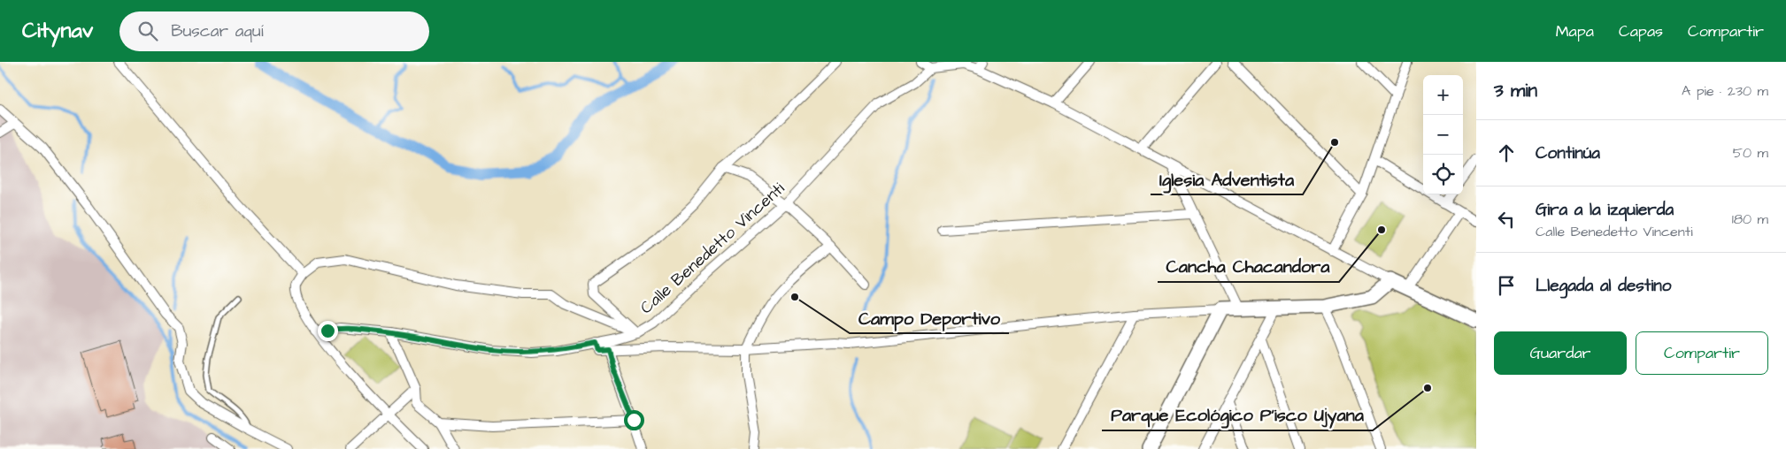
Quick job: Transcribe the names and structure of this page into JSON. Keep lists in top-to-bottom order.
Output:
{
  "streets": {
    "street": ["Calle Benedetto Vincenti"]
  },
  "places": [
    "Iglesia Adventista",
    "Cancha Chacandora",
    "Campo Deportivo",
    "Parque Ecológico P'isco Ujyana"
  ],
  "page": {
    "header": "Citynav",
    "search": "Buscar aquí",
    "nav": ["Mapa", "Capas", "Compartir"],
    "heading": ["3 min", "A pie · 230 m"],
    "map_buttons": ["+", "−"],
    "list": [
      ["Continúa", "50 m"],
      ["Gira a la izquierda", "Calle Benedetto Vincenti", "180 m"],
      "Llegada al destino"
    ],
    "buttons": ["Guardar", "Compartir"]
  }
}
